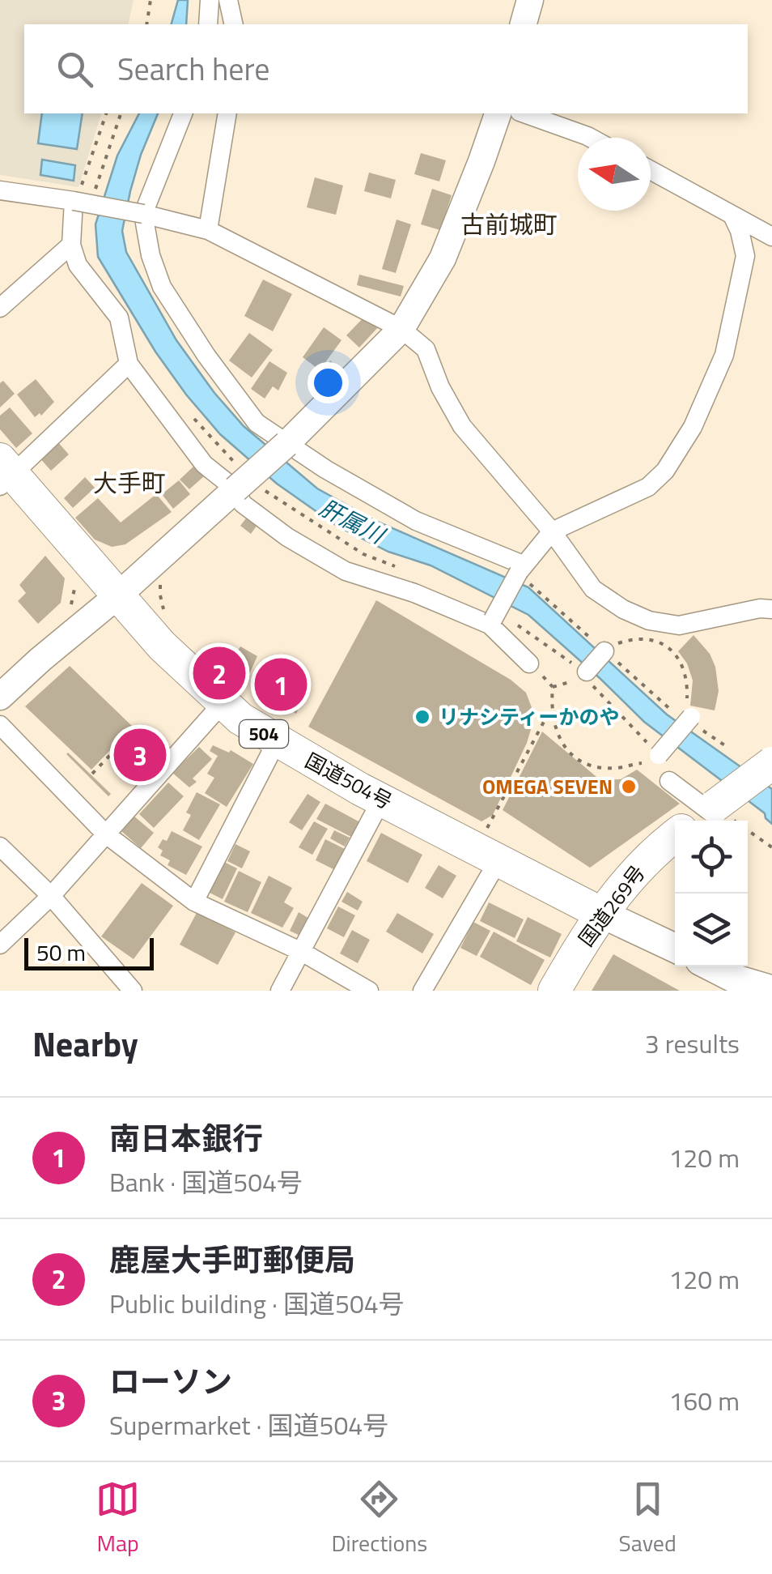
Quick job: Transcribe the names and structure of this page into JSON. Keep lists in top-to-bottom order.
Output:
{
  "streets": {
    "highway": ["504", "国道504号", "国道269号"]
  },
  "crossings": [
    ["国道504号", "国道269号"]
  ],
  "districts": ["古前城町", "大手町"],
  "water": ["肝属川"],
  "places": ["リナシティーかのや", "OMEGA SEVEN"],
  "scale_bar": "50 m",
  "north": "left",
  "page": {
    "search": "Search here",
    "pins": ["2", "1", "3"],
    "scale": "50 m",
    "heading": ["Nearby", "3 results"],
    "list": [
      {
        "mark": "1",
        "name": "南日本銀行",
        "note": "Bank · 国道504号",
        "value": "120 m"
      },
      {
        "mark": "2",
        "name": "鹿屋大手町郵便局",
        "note": "Public building · 国道504号",
        "value": "120 m"
      },
      {
        "mark": "3",
        "name": "ローソン",
        "note": "Supermarket · 国道504号",
        "value": "160 m"
      }
    ],
    "nav": ["Map", "Directions", "Saved"]
  }
}
